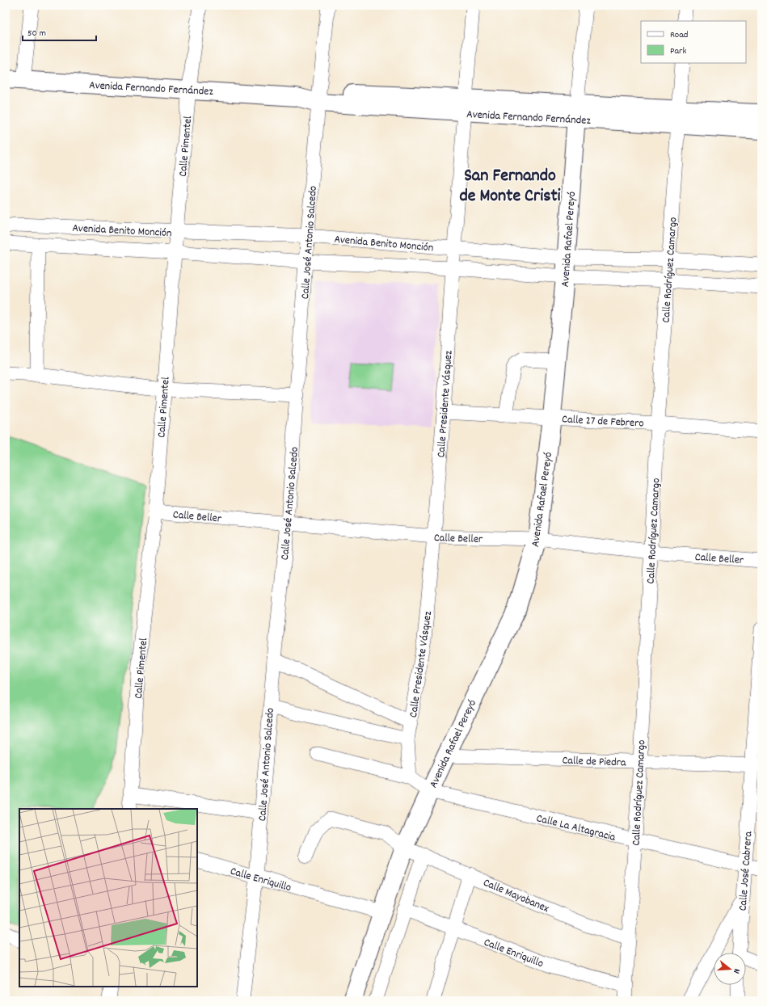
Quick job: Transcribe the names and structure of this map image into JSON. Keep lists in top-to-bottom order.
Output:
{
  "streets": {
    "main road": ["Avenida Fernando Fernández", "Avenida Rafael Pereyó"],
    "street": [
      "Calle Pimentel",
      "Avenida Benito Monción",
      "Calle José Antonio Salcedo",
      "Calle Rodríguez Camargo",
      "Calle Presidente Vásquez",
      "Calle 27 de Febrero",
      "Calle Beller",
      "Calle de Piedra",
      "Calle La Altagracia",
      "Calle José Cabrera",
      "Calle Enriquillo",
      "Calle Mayobanex"
    ]
  },
  "crossings": [
    ["Avenida Fernando Fernández", "Calle Pimentel"],
    ["Avenida Fernando Fernández", "Avenida Rafael Pereyó"],
    ["Avenida Fernando Fernández", "Calle José Antonio Salcedo"],
    ["Avenida Fernando Fernández", "Calle Rodríguez Camargo"],
    ["Avenida Fernando Fernández", "Calle Presidente Vásquez"],
    ["Calle Pimentel", "Avenida Benito Monción"],
    ["Calle Pimentel", "Calle Beller"],
    ["Avenida Benito Monción", "Avenida Rafael Pereyó"],
    ["Avenida Benito Monción", "Calle José Antonio Salcedo"],
    ["Avenida Benito Monción", "Calle Rodríguez Camargo"],
    ["Avenida Benito Monción", "Calle Presidente Vásquez"],
    ["Avenida Rafael Pereyó", "Calle 27 de Febrero"],
    ["Avenida Rafael Pereyó", "Calle Beller"],
    ["Avenida Rafael Pereyó", "Calle de Piedra"],
    ["Avenida Rafael Pereyó", "Calle La Altagracia"],
    ["Avenida Rafael Pereyó", "Calle Enriquillo"],
    ["Avenida Rafael Pereyó", "Calle Mayobanex"],
    ["Calle José Antonio Salcedo", "Calle Beller"],
    ["Calle José Antonio Salcedo", "Calle Enriquillo"],
    ["Calle Rodríguez Camargo", "Calle 27 de Febrero"],
    ["Calle Rodríguez Camargo", "Calle Beller"],
    ["Calle Rodríguez Camargo", "Calle de Piedra"],
    ["Calle Rodríguez Camargo", "Calle La Altagracia"],
    ["Calle Rodríguez Camargo", "Calle Enriquillo"],
    ["Calle Rodríguez Camargo", "Calle Mayobanex"],
    ["Calle Presidente Vásquez", "Calle 27 de Febrero"],
    ["Calle Presidente Vásquez", "Calle Beller"],
    ["Calle de Piedra", "Calle José Cabrera"],
    ["Calle La Altagracia", "Calle José Cabrera"]
  ],
  "districts": ["San Fernando de Monte Cristi"],
  "legend": ["Road", "Park"],
  "scale_bar": "50 m",
  "north": "right"
}
